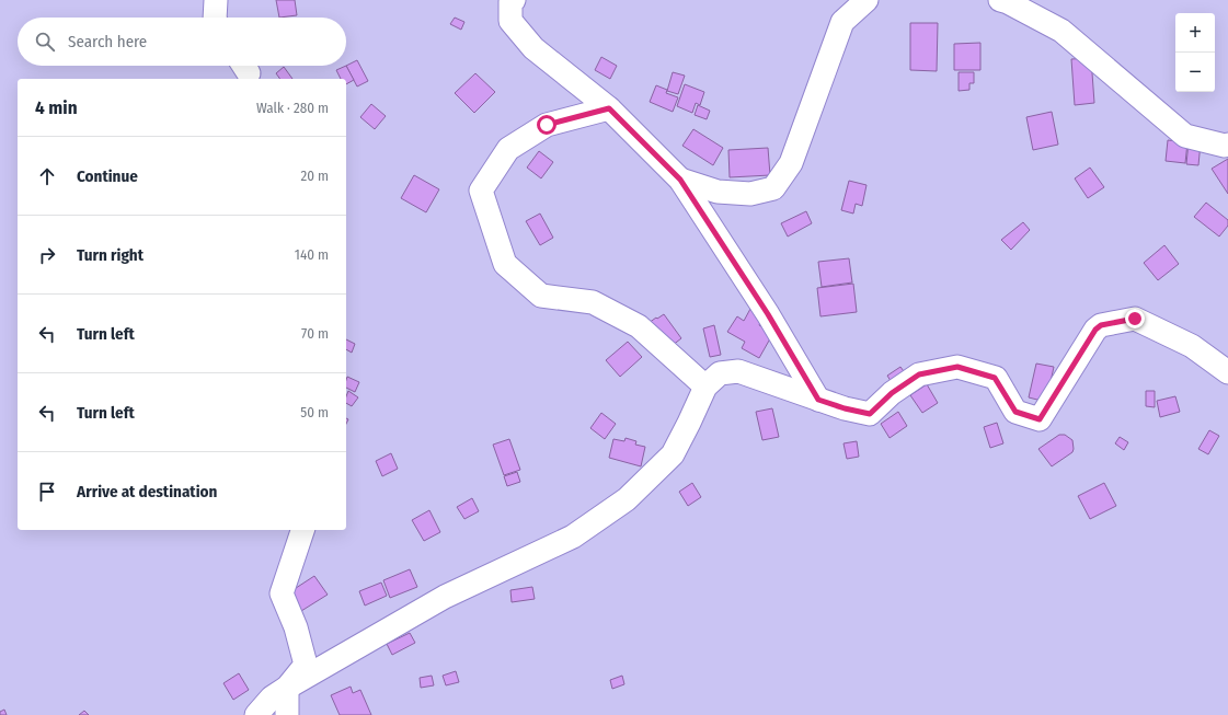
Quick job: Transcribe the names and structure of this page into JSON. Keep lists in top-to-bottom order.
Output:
{
  "page": {
    "map_buttons": ["+", "−"],
    "search": "Search here",
    "heading": ["4 min", "Walk · 280 m"],
    "list": [
      ["Continue", "20 m"],
      ["Turn right", "140 m"],
      ["Turn left", "70 m"],
      ["Turn left", "50 m"],
      "Arrive at destination"
    ]
  }
}
